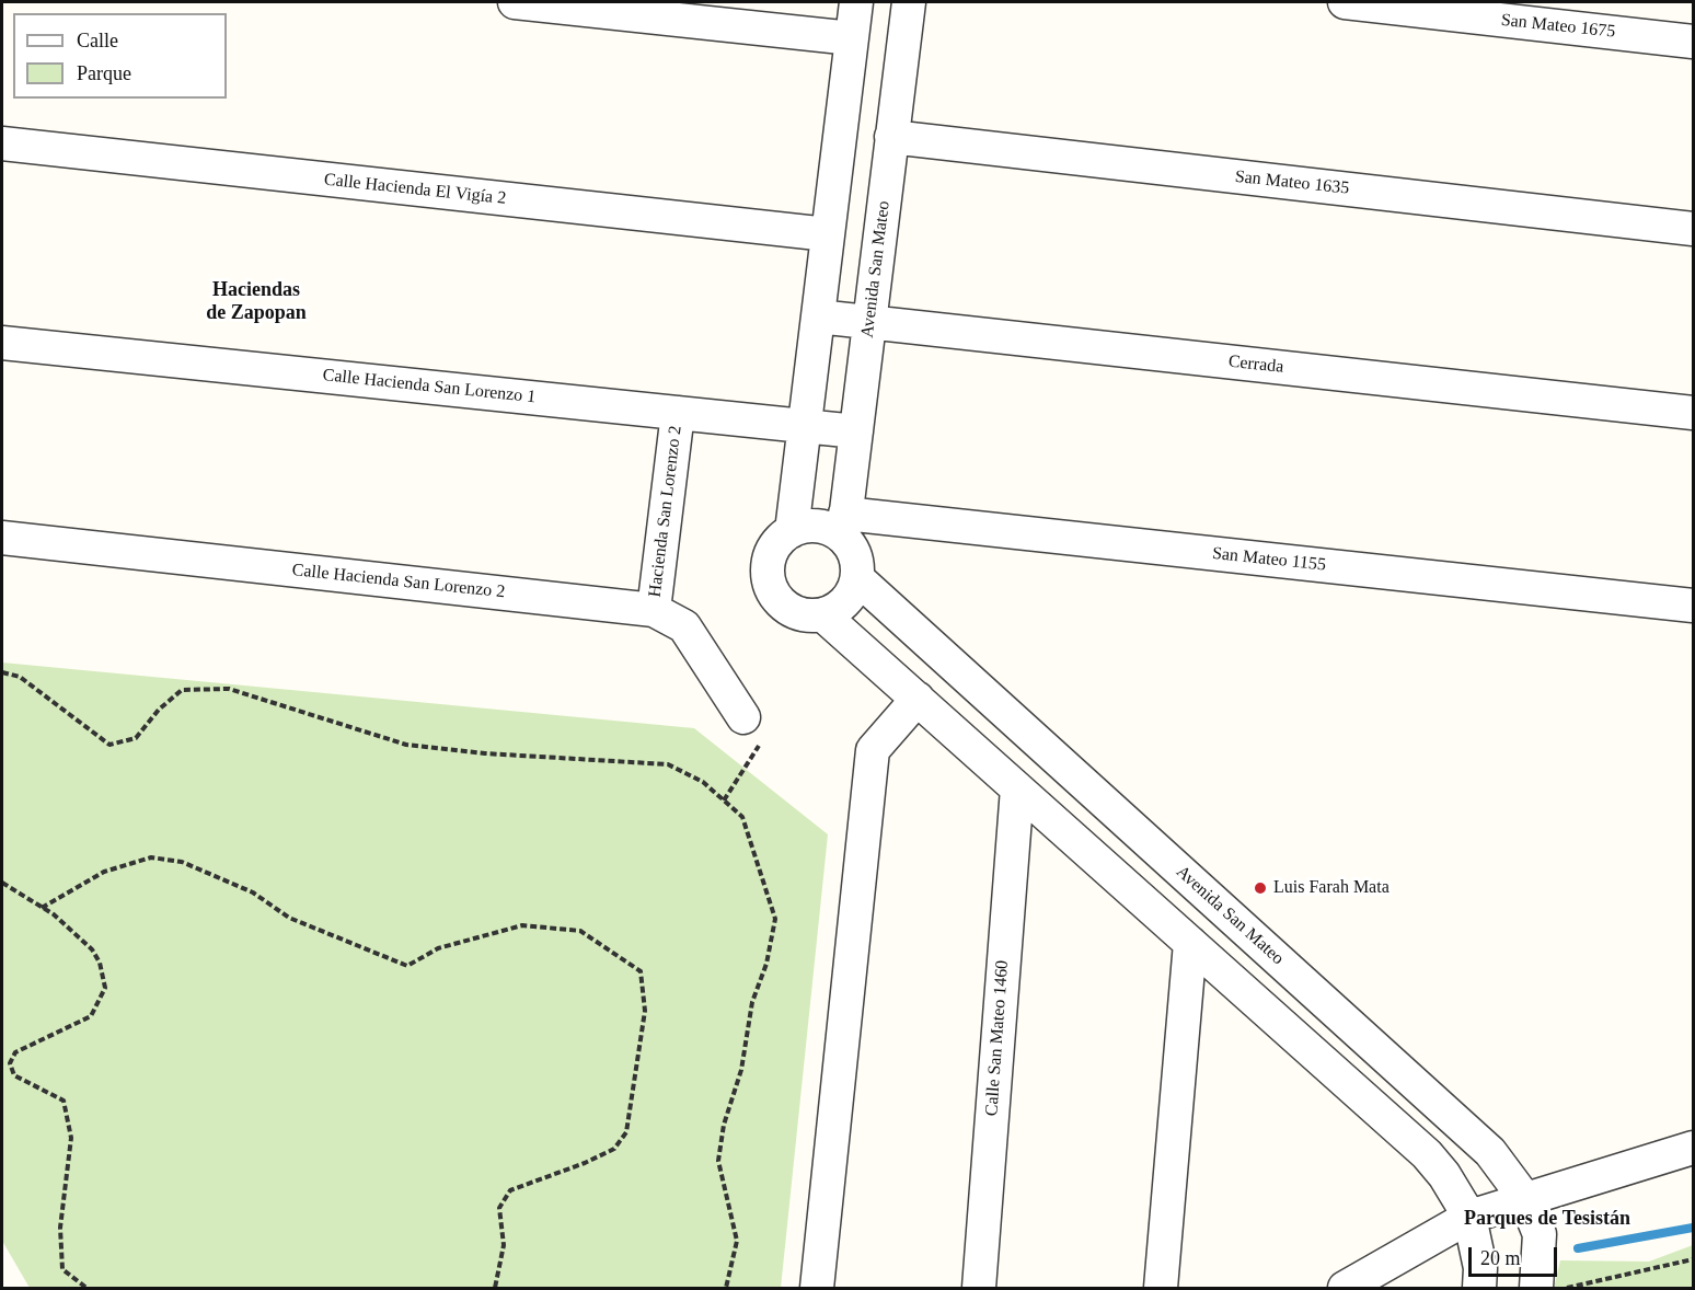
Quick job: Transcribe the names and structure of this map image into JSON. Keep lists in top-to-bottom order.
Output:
{
  "streets": {
    "street": [
      "San Mateo 1675",
      "San Mateo 1635",
      "Calle Hacienda El Vigía 2",
      "Avenida San Mateo",
      "Cerrada",
      "Calle Hacienda San Lorenzo 1",
      "Hacienda San Lorenzo 2",
      "San Mateo 1155",
      "Calle Hacienda San Lorenzo 2",
      "Calle San Mateo 1460"
    ]
  },
  "crossings": [
    ["San Mateo 1635", "Avenida San Mateo"],
    ["Avenida San Mateo", "Cerrada"],
    ["Avenida San Mateo", "Calle Hacienda San Lorenzo 1"],
    ["Avenida San Mateo", "San Mateo 1155"],
    ["Calle Hacienda San Lorenzo 1", "Hacienda San Lorenzo 2"],
    ["Hacienda San Lorenzo 2", "Calle Hacienda San Lorenzo 2"]
  ],
  "districts": ["Haciendas de Zapopan", "Parques de Tesistán"],
  "places": ["Luis Farah Mata"],
  "legend": ["Calle", "Parque"],
  "scale_bar": "20 m"
}
